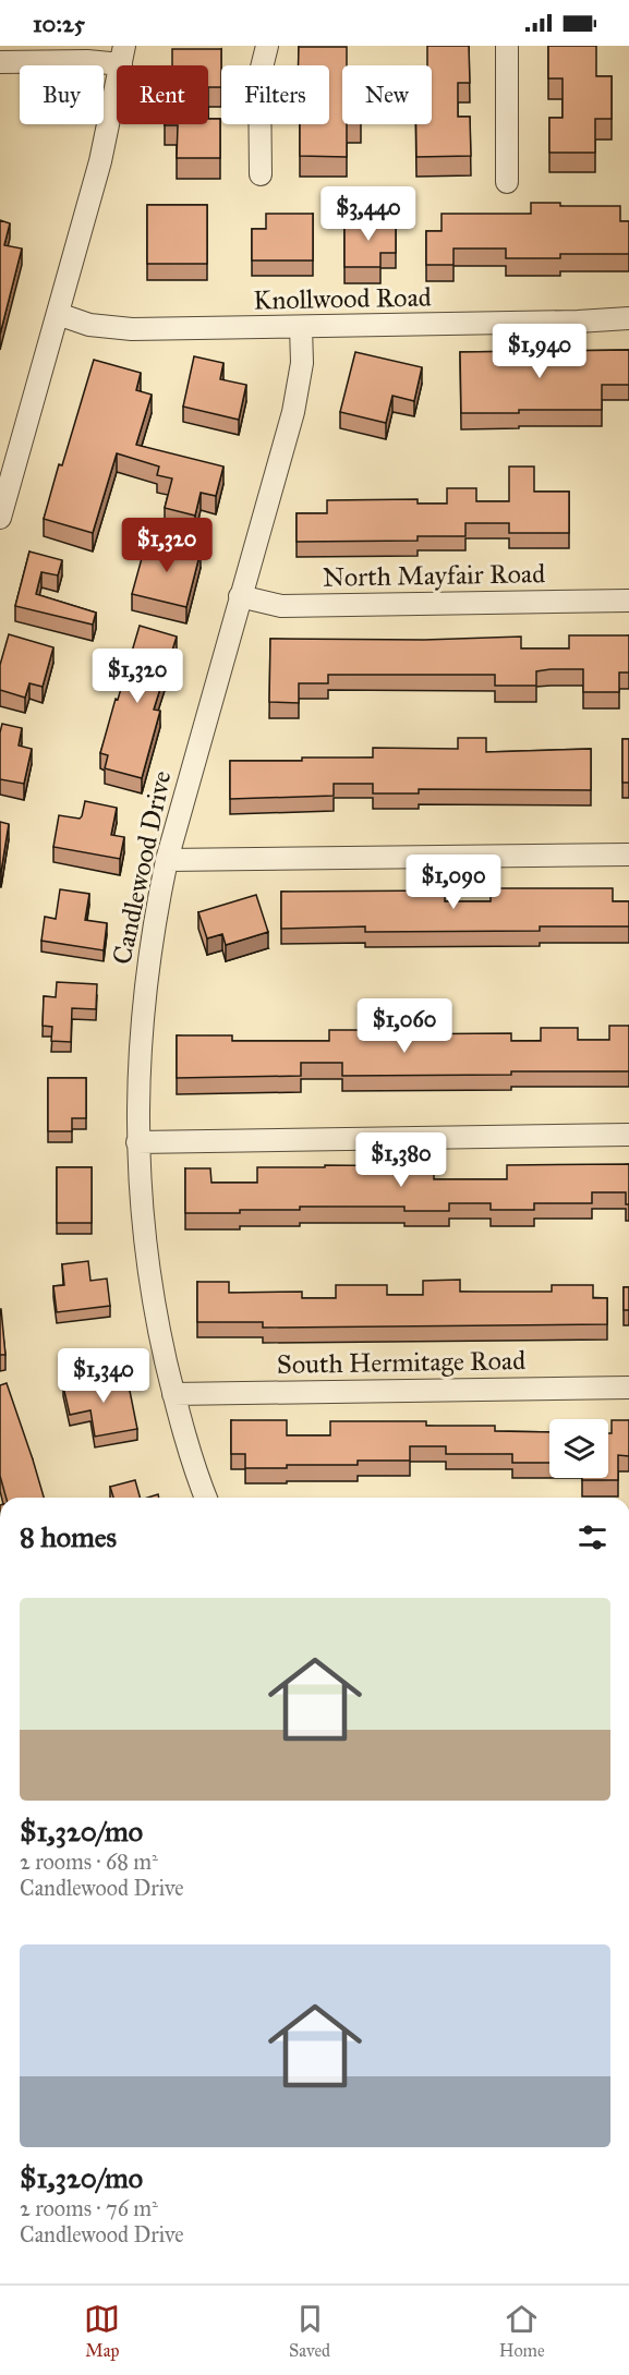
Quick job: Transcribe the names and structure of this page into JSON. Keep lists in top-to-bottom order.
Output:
{
  "streets": {
    "street": [
      "Knollwood Road",
      "North Mayfair Road",
      "Candlewood Drive",
      "South Hermitage Road"
    ]
  },
  "crossings": [
    ["Knollwood Road", "Candlewood Drive"],
    ["North Mayfair Road", "Candlewood Drive"],
    ["Candlewood Drive", "South Hermitage Road"]
  ],
  "page": {
    "status": "10:25",
    "chip": [
      "Buy",
      "Rent",
      "Filters",
      "New"
    ],
    "price": [
      "$3,440",
      "$1,940",
      "$1,320",
      "$1,320",
      "$1,090",
      "$1,060",
      "$1,380",
      "$1,340"
    ],
    "heading": "8 homes",
    "list": [
      {
        "name": "$1,320/mo",
        "note": "2 rooms · 68 m² · Candlewood Drive"
      },
      {
        "name": "$1,320/mo",
        "note": "2 rooms · 76 m² · Candlewood Drive"
      }
    ],
    "tabs": ["Map", "Saved", "Home"]
  }
}
